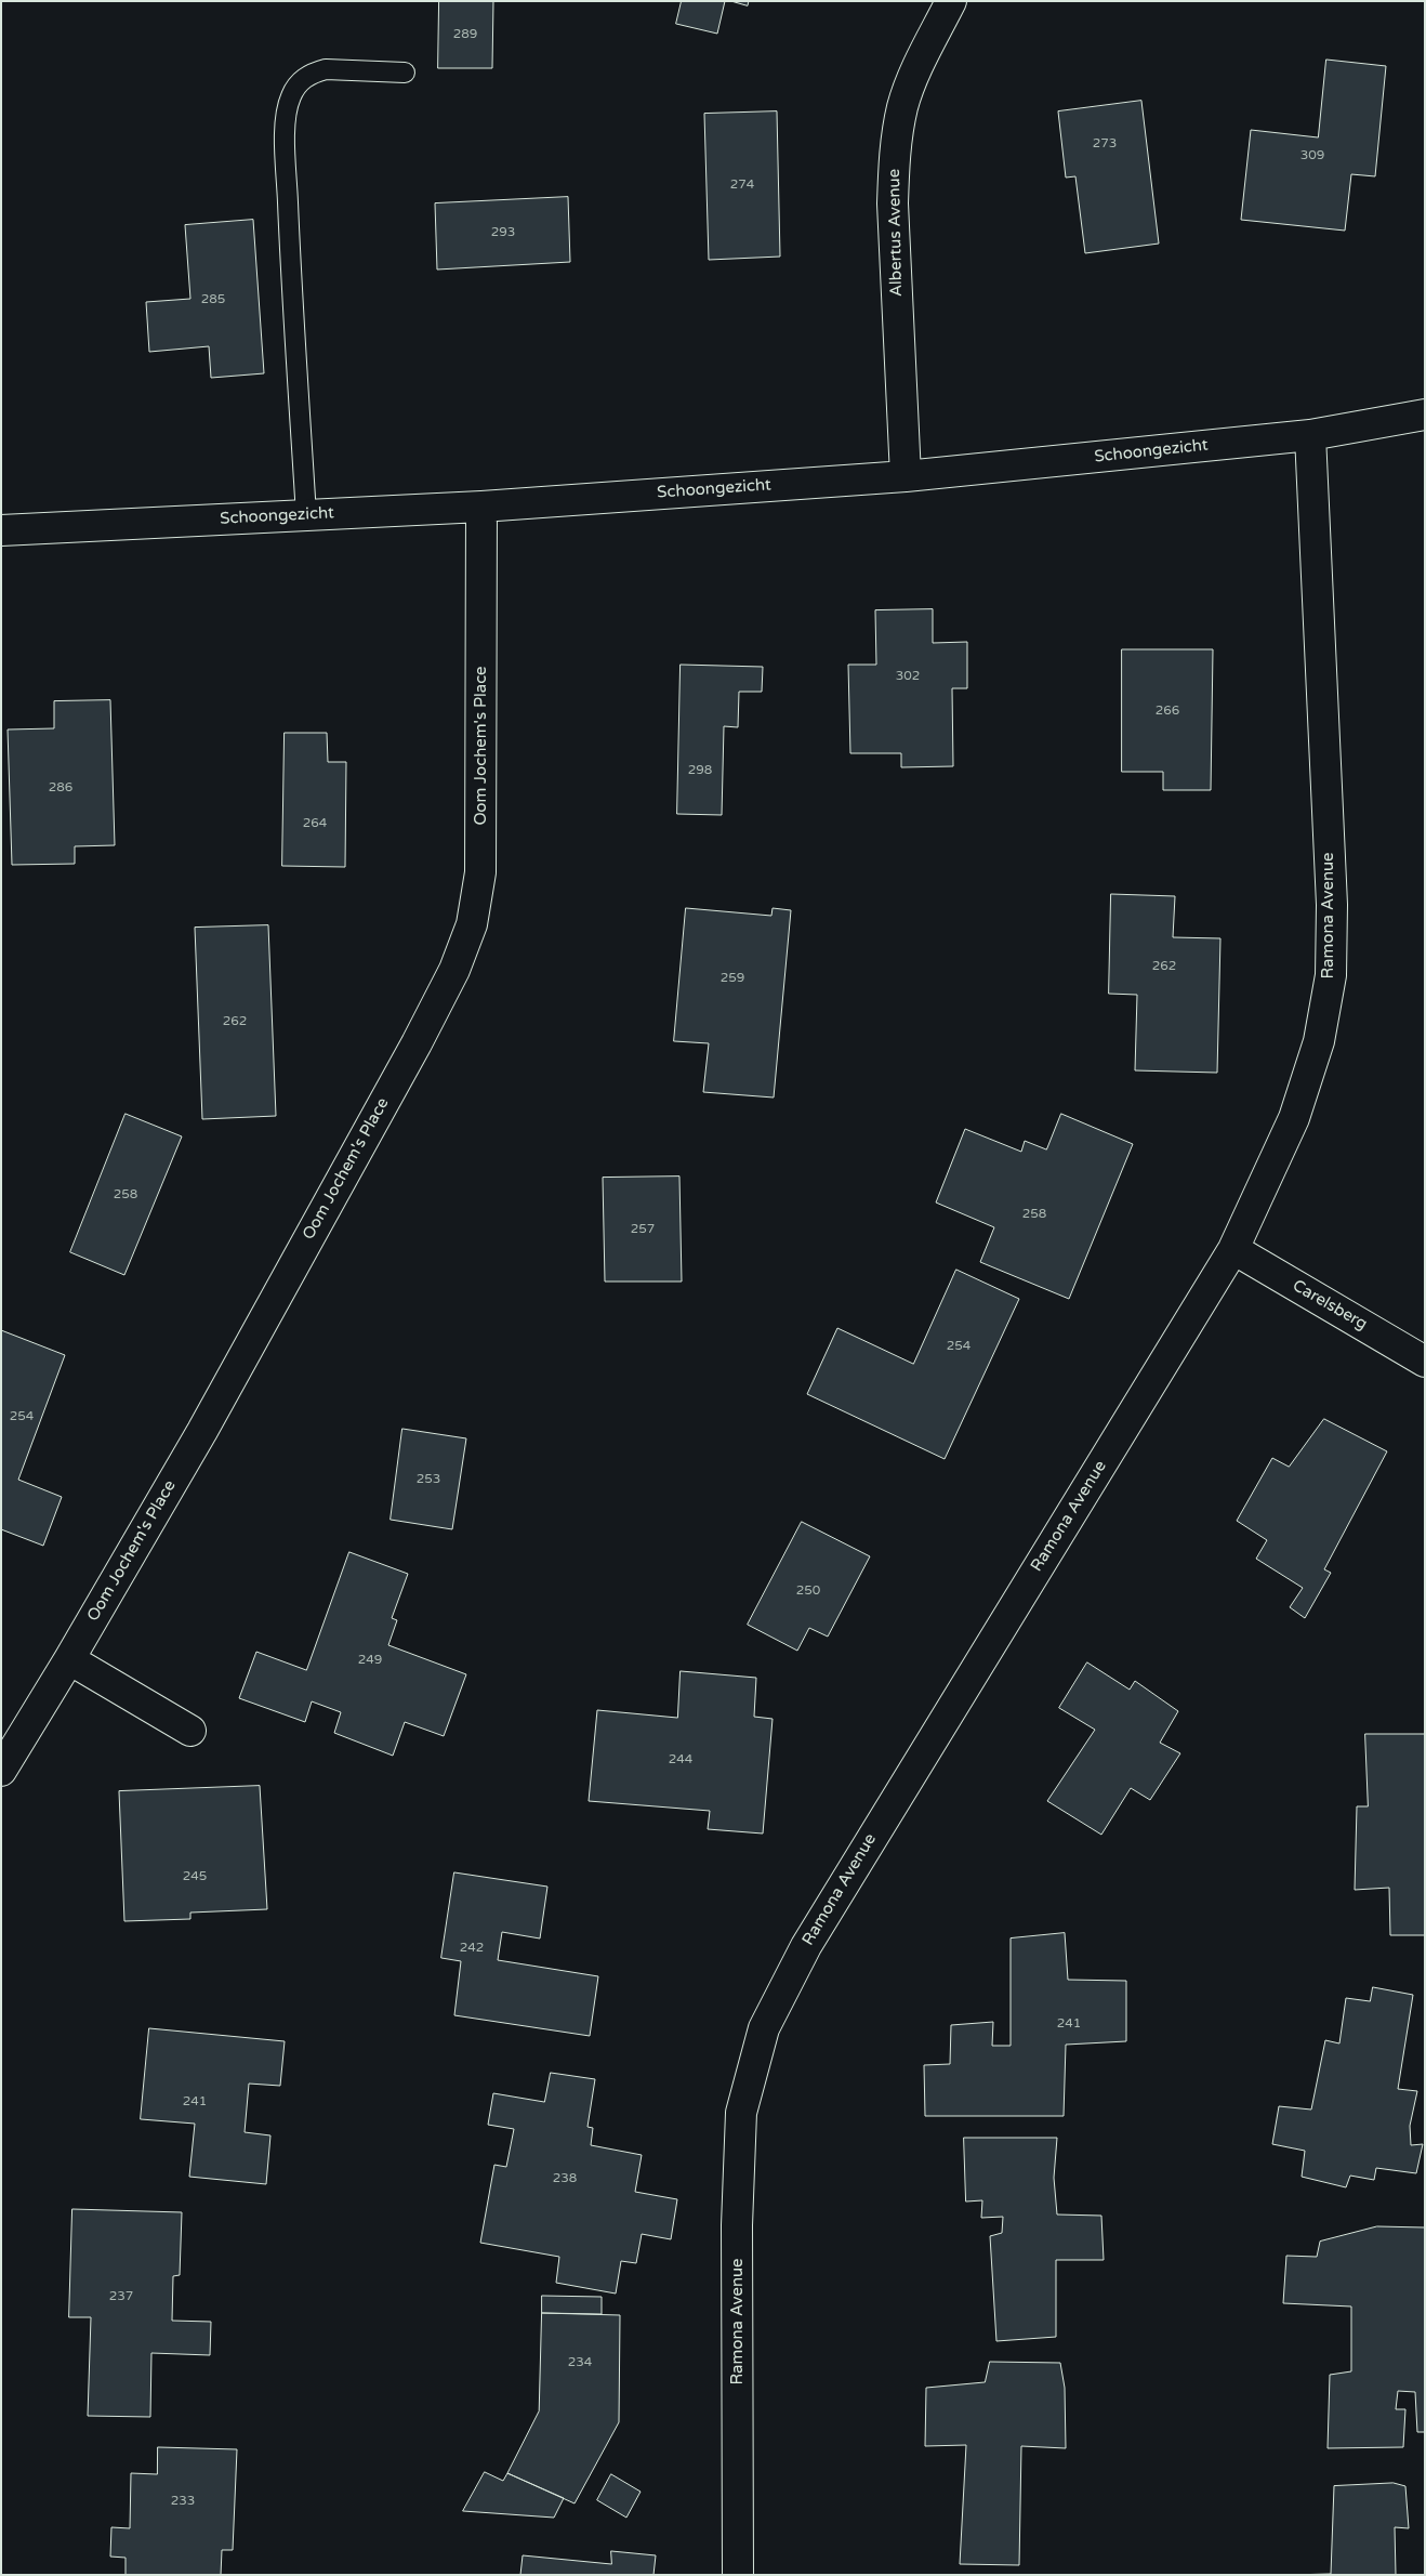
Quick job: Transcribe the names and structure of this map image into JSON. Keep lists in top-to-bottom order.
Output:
{
  "streets": {
    "street": [
      "Albertus Avenue",
      "Schoongezicht",
      "Oom Jochem's Place",
      "Ramona Avenue",
      "Carelsberg"
    ]
  },
  "crossings": [
    ["Albertus Avenue", "Schoongezicht"],
    ["Schoongezicht", "Oom Jochem's Place"],
    ["Schoongezicht", "Ramona Avenue"],
    ["Ramona Avenue", "Carelsberg"]
  ],
  "house_numbers": [
    "289",
    "273",
    "309",
    "274",
    "293",
    "285",
    "302",
    "266",
    "298",
    "286",
    "264",
    "262",
    "259",
    "262",
    "258",
    "258",
    "257",
    "254",
    "254",
    "253",
    "250",
    "249",
    "244",
    "245",
    "242",
    "241",
    "241",
    "238",
    "237",
    "234",
    "233"
  ]
}
